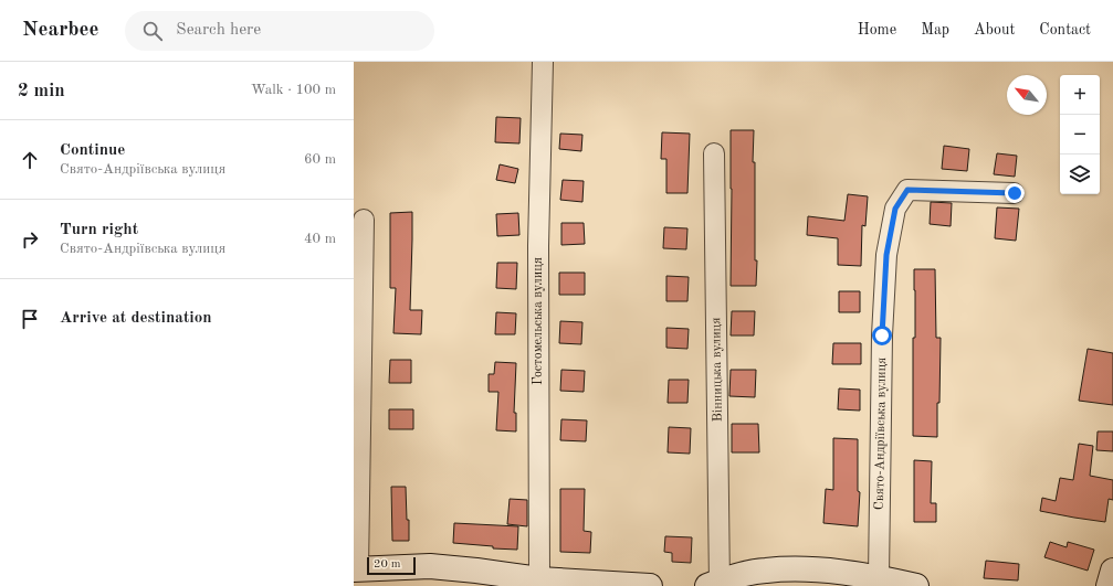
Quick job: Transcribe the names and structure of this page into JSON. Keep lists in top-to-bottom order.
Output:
{
  "streets": {
    "street": ["Гостомельська вулиця", "Вінницька вулиця", "Свято-Андріївська вулиця"]
  },
  "scale_bar": "20 m",
  "north": "top left",
  "page": {
    "header": "Nearbee",
    "search": "Search here",
    "nav": [
      "Home",
      "Map",
      "About",
      "Contact"
    ],
    "heading": ["2 min", "Walk · 100 m"],
    "map_buttons": ["+", "−"],
    "list": [
      ["Continue", "Свято-Андріївська вулиця", "60 m"],
      ["Turn right", "Свято-Андріївська вулиця", "40 m"],
      "Arrive at destination"
    ],
    "scale": "20 m"
  }
}
